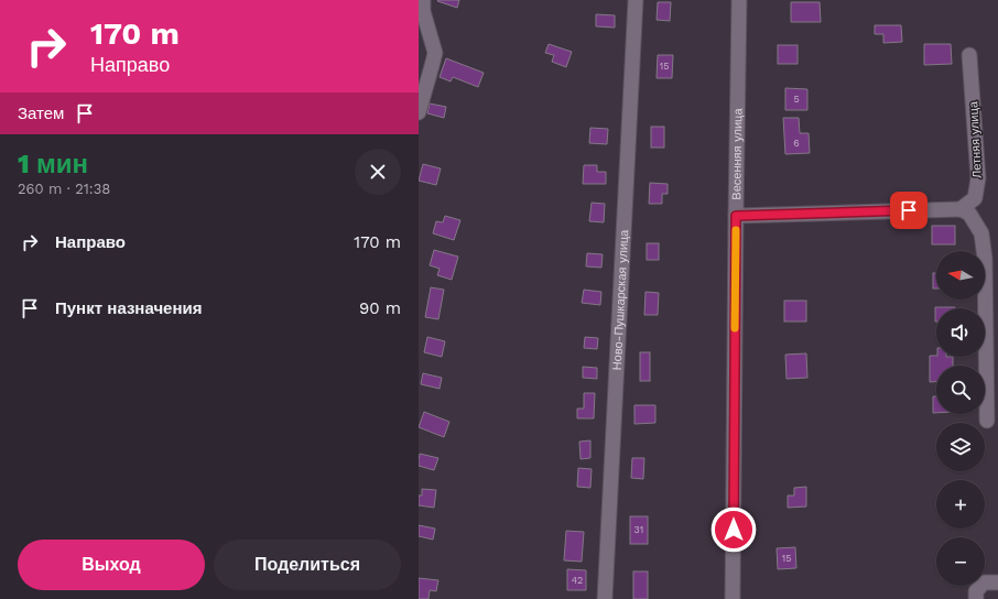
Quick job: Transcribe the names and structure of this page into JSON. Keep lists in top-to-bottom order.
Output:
{
  "streets": {
    "street": ["Летняя улица", "Весенняя улица", "Ново-Пушкарская улица"]
  },
  "house_numbers": [
    "15",
    "5",
    "6",
    "31",
    "15",
    "42"
  ],
  "north": "left",
  "page": {
    "turn": ["170 m", "Направо"],
    "then": "Затем",
    "heading": ["1 мин", "260 m · 21:38"],
    "list": [
      {
        "name": "Направо",
        "value": "170 m"
      },
      {
        "name": "Пункт назначения",
        "value": "90 m"
      }
    ],
    "map_buttons": ["+", "−"],
    "buttons": ["Выход", "Поделиться"]
  }
}
